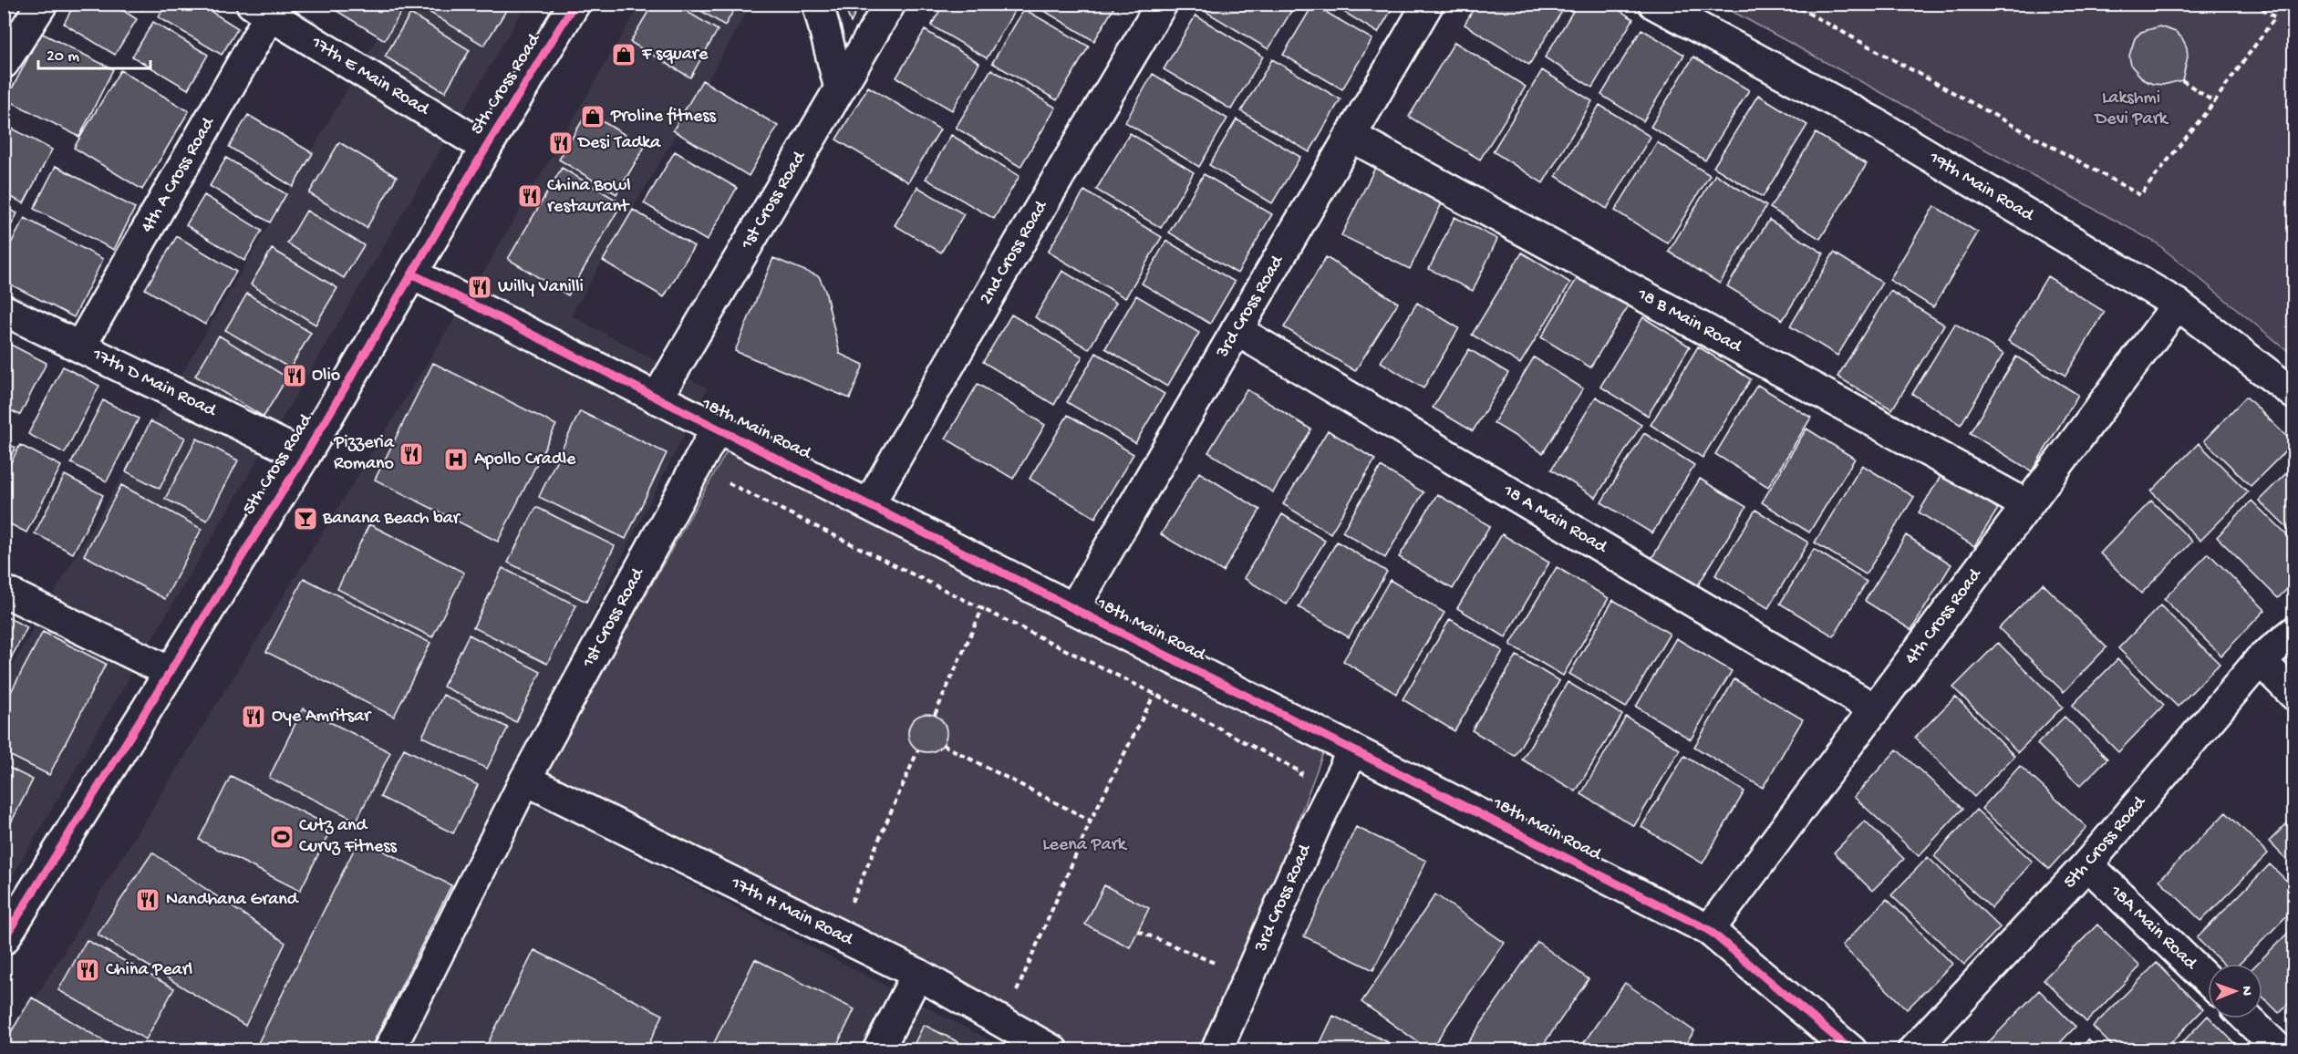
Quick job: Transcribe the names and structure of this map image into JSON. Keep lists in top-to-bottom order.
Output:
{
  "streets": {
    "street": [
      "17th E Main Road",
      "5th Cross Road",
      "4th A Cross Road",
      "19th Main Road",
      "1st Cross Road",
      "2nd Cross Road",
      "3rd Cross Road",
      "18 B Main Road",
      "17th D Main Road",
      "18th Main Road",
      "18 A Main Road",
      "4th Cross Road",
      "17th H Main Road",
      "18A Main Road"
    ]
  },
  "crossings": [
    ["17th E Main Road", "5th Cross Road"],
    ["17th E Main Road", "4th A Cross Road"],
    ["5th Cross Road", "17th D Main Road"],
    ["5th Cross Road", "18th Main Road"],
    ["5th Cross Road", "18A Main Road"],
    ["4th A Cross Road", "17th D Main Road"],
    ["19th Main Road", "4th Cross Road"],
    ["1st Cross Road", "18th Main Road"],
    ["1st Cross Road", "17th H Main Road"],
    ["2nd Cross Road", "18th Main Road"],
    ["3rd Cross Road", "18 B Main Road"],
    ["3rd Cross Road", "18th Main Road"],
    ["3rd Cross Road", "18 A Main Road"],
    ["18 B Main Road", "4th Cross Road"],
    ["18th Main Road", "4th Cross Road"],
    ["18 A Main Road", "4th Cross Road"]
  ],
  "parks": ["Lakshmi Devi Park", "Leena Park"],
  "places": {
    "shop": ["F square", "Proline fitness"],
    "restaurant": [
      "Desi Tadka",
      "China Bowl restaurant",
      "Willy Vanilli",
      "Olio",
      "Pizzeria Romano",
      "Oye Amritsar",
      "Nandhana Grand",
      "China Pearl"
    ],
    "hospital": ["Apollo Cradle"],
    "bar": ["Banana Beach bar"],
    "sports": ["Cutz and Curvz Fitness"]
  },
  "scale_bar": "20 m",
  "north": "right"
}
